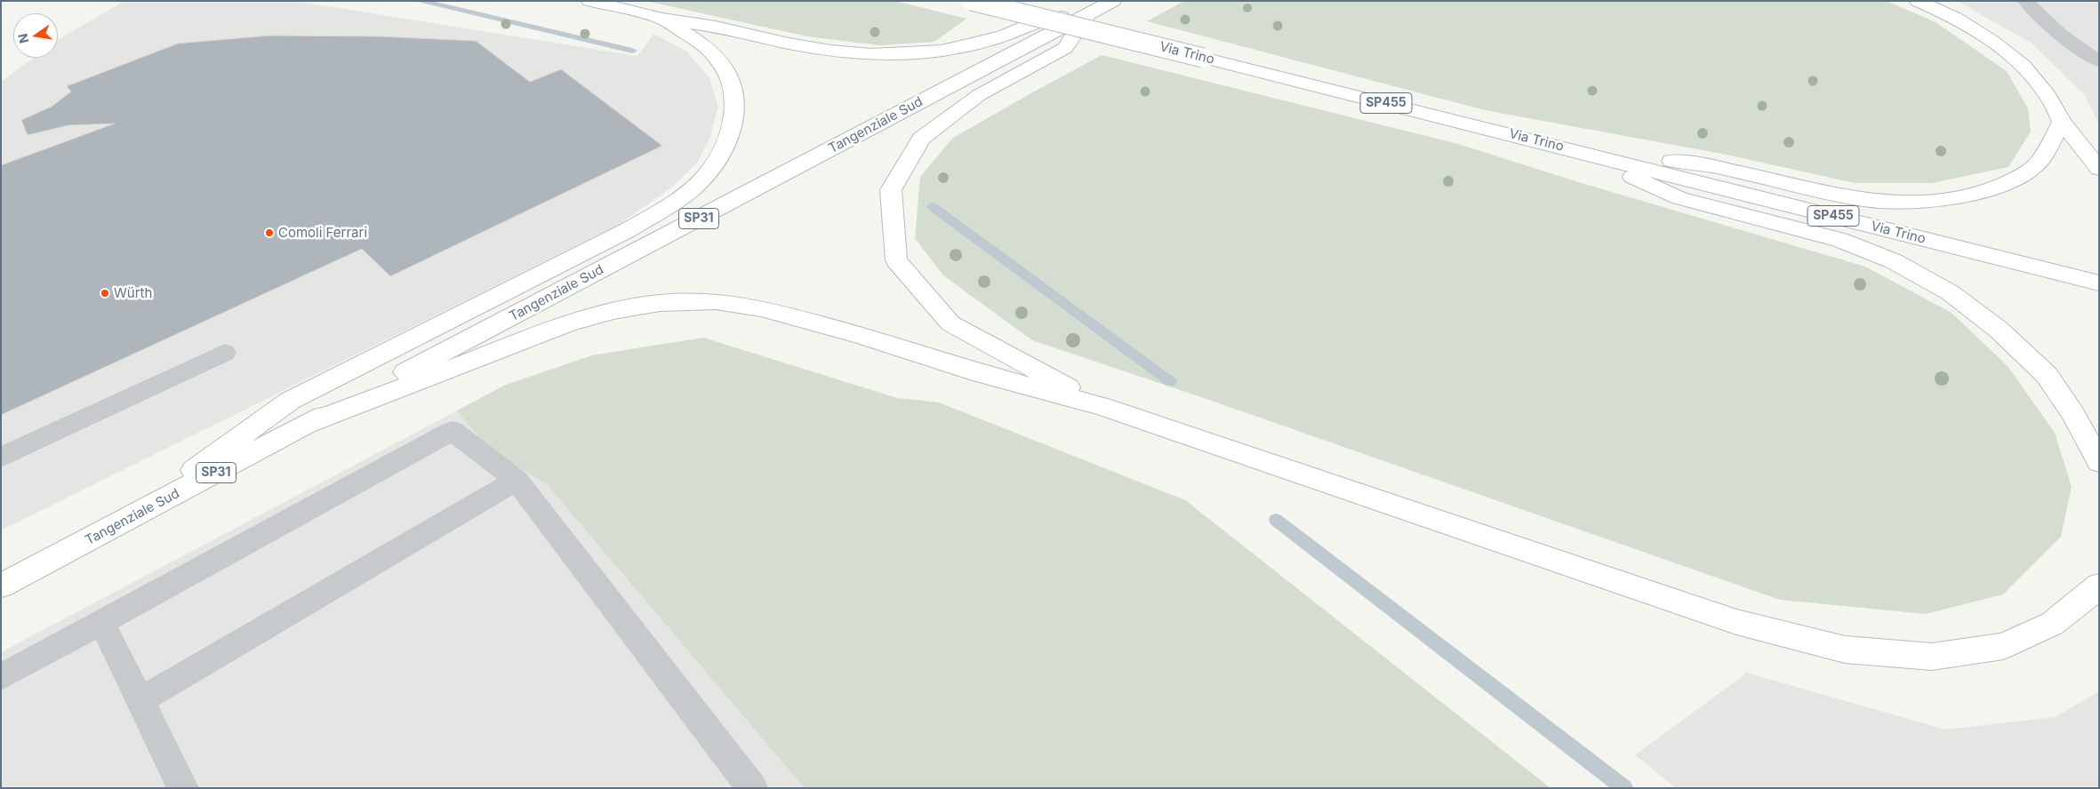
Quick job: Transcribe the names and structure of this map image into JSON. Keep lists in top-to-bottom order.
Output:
{
  "streets": {
    "main road": [
      "Via Trino",
      "SP455",
      "Tangenziale Sud",
      "SP31"
    ]
  },
  "places": ["Comoli Ferrari", "Würth"],
  "north": "left"
}
